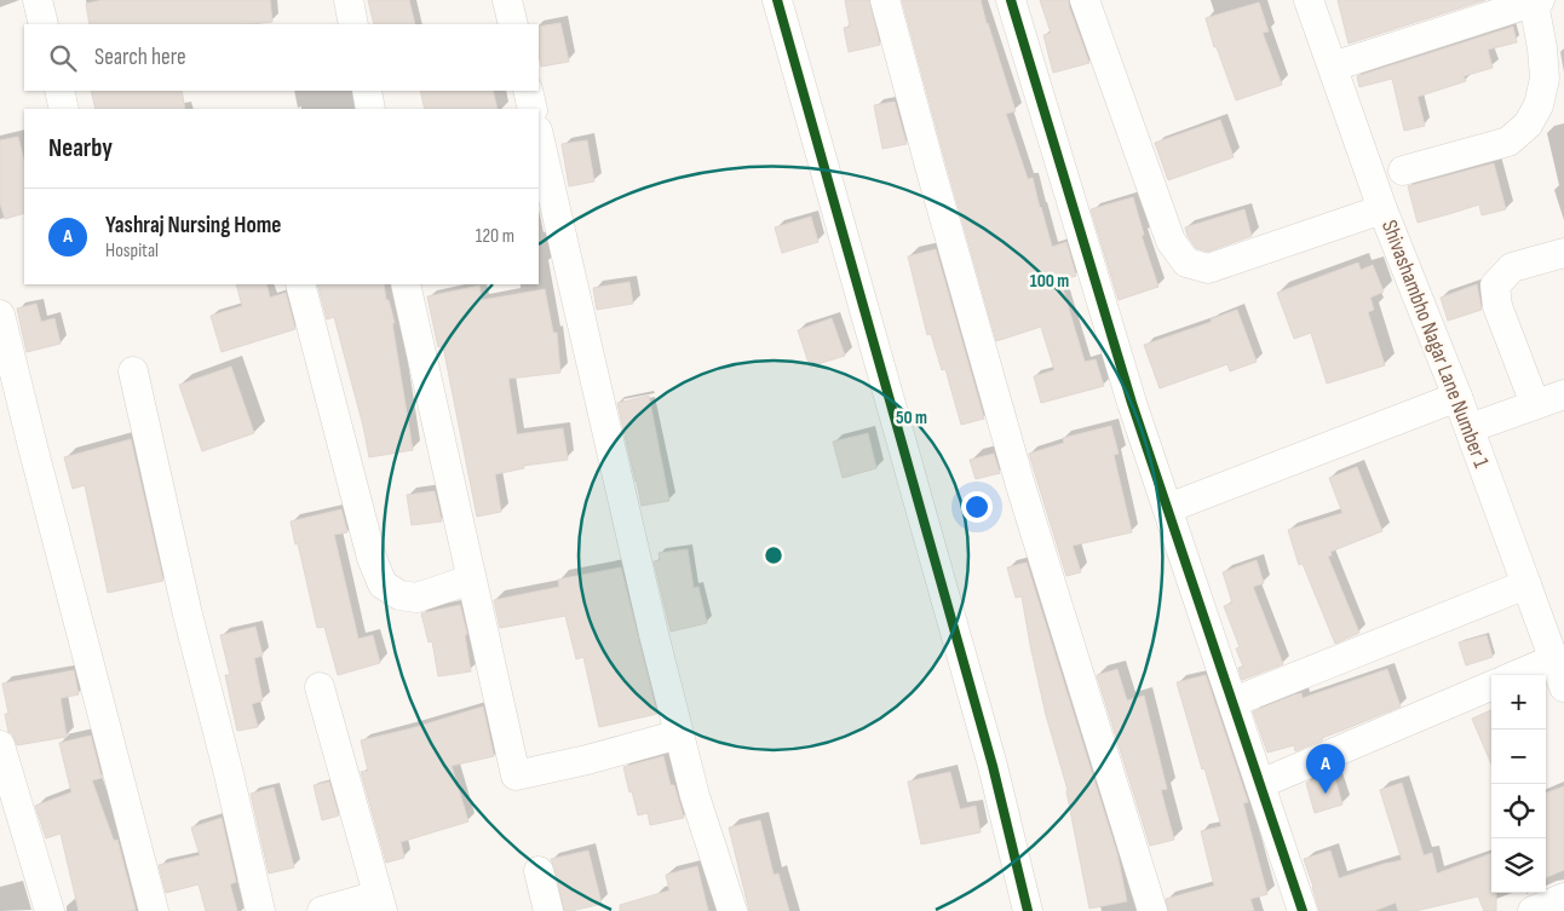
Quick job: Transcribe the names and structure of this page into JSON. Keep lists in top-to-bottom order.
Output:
{
  "streets": {
    "street": ["Shivashambho Nagar Lane Number 1"]
  },
  "page": {
    "search": "Search here",
    "heading": "Nearby",
    "list": [
      {
        "mark": "A",
        "name": "Yashraj Nursing Home",
        "note": "Hospital",
        "value": "120 m"
      }
    ],
    "map_buttons": ["+", "−"],
    "pins": "A"
  },
  "rings": ["100 m", "50 m"]
}
